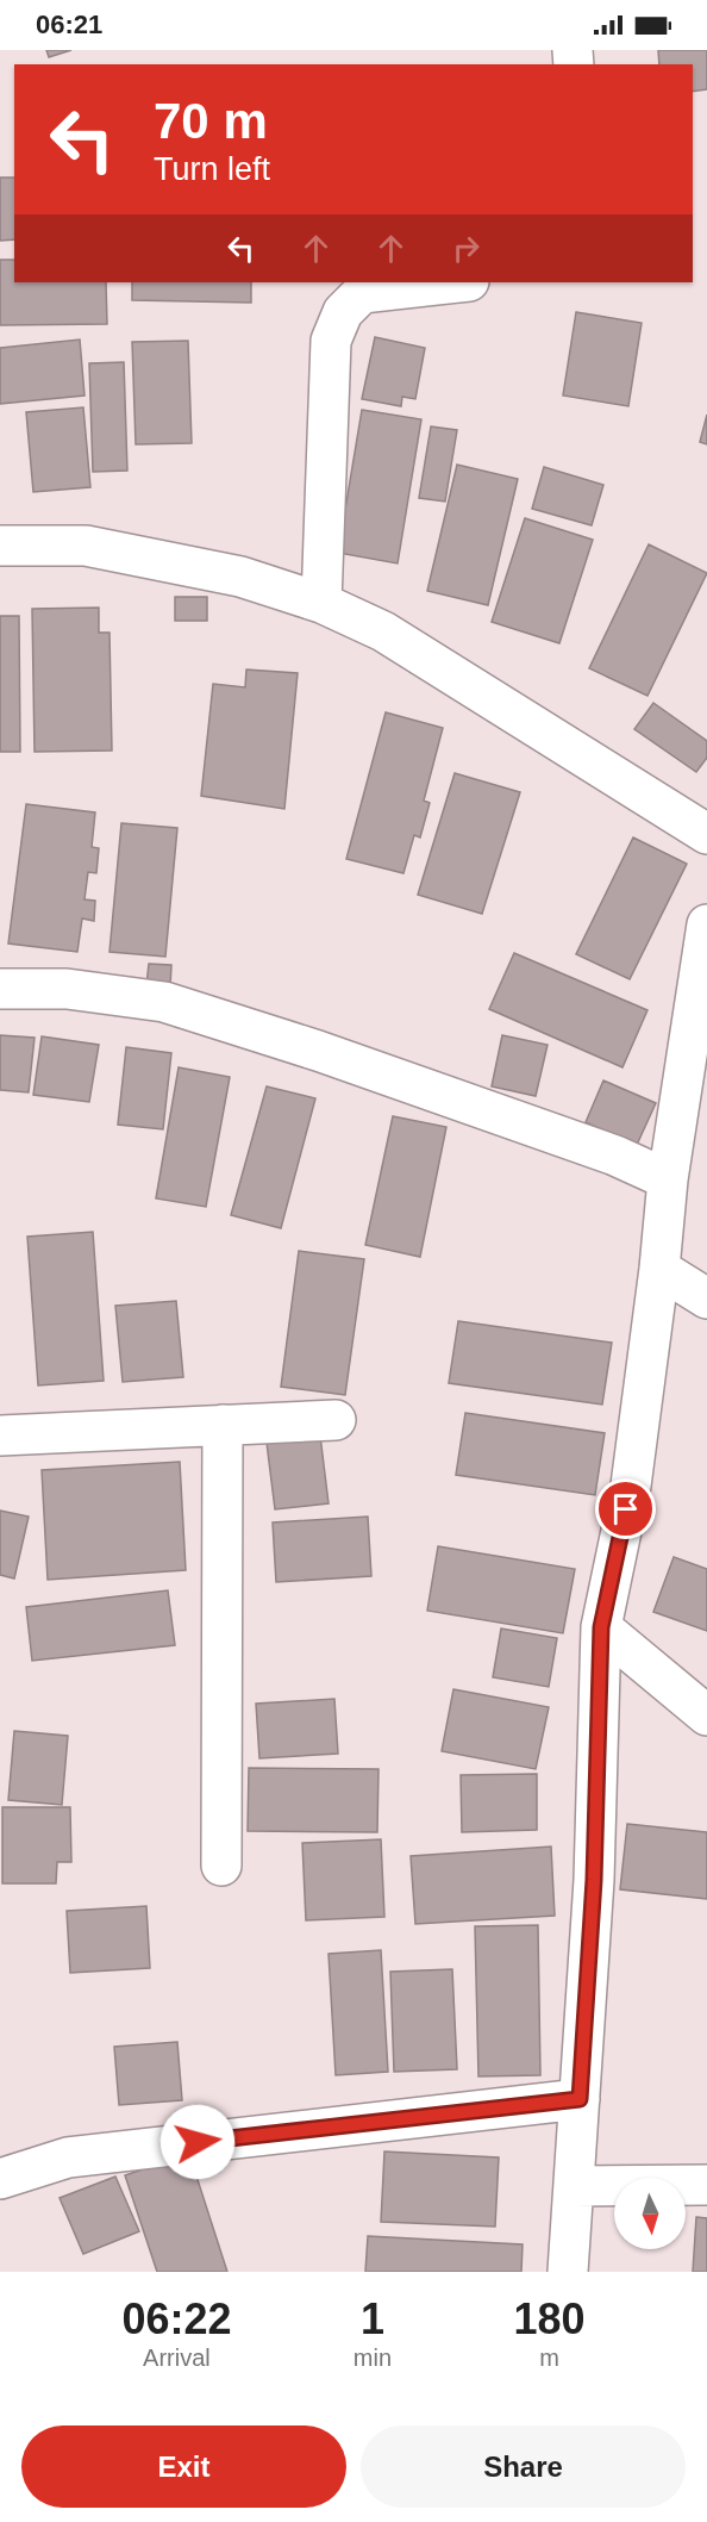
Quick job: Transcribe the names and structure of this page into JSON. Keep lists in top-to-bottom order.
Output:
{
  "north": "bottom",
  "page": {
    "status": "06:21",
    "turn": ["70 m", "Turn left"],
    "eta": [
      "06:22",
      "Arrival",
      "1",
      "min",
      "180",
      "m"
    ],
    "buttons": ["Exit", "Share"]
  }
}
